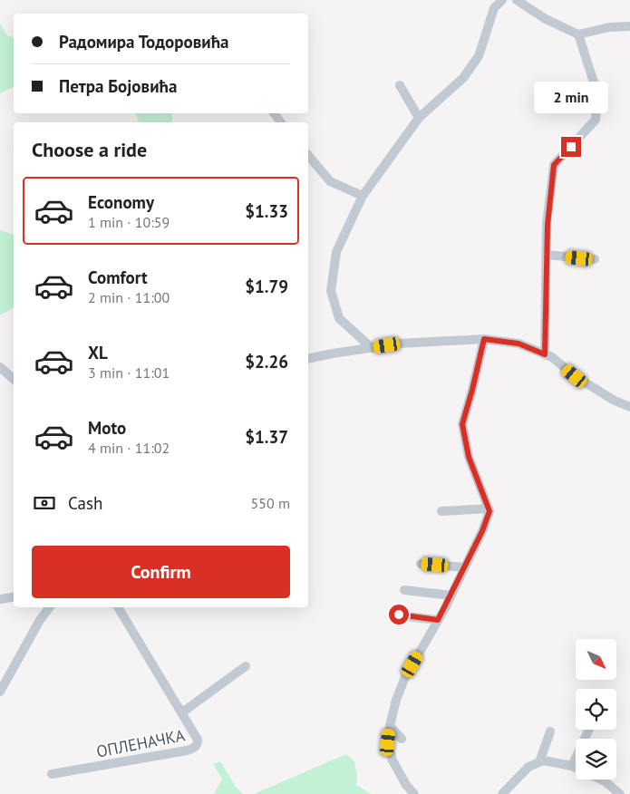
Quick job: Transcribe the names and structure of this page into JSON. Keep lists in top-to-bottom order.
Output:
{
  "streets": {
    "street": ["ОПЛЕНАЧКА"]
  },
  "north": "bottom right",
  "page": {
    "banner": ["Радомира Тодоровића", "Петра Бојовића"],
    "bubble": "2 min",
    "heading": "Choose a ride",
    "list": [
      {
        "name": "Economy",
        "note": "1 min · 10:59",
        "value": "$1.33"
      },
      {
        "name": "Comfort",
        "note": "2 min · 11:00",
        "value": "$1.79"
      },
      {
        "name": "XL",
        "note": "3 min · 11:01",
        "value": "$2.26"
      },
      {
        "name": "Moto",
        "note": "4 min · 11:02",
        "value": "$1.37"
      }
    ],
    "pay": ["Cash", "550 m"],
    "buttons": "Confirm"
  }
}
